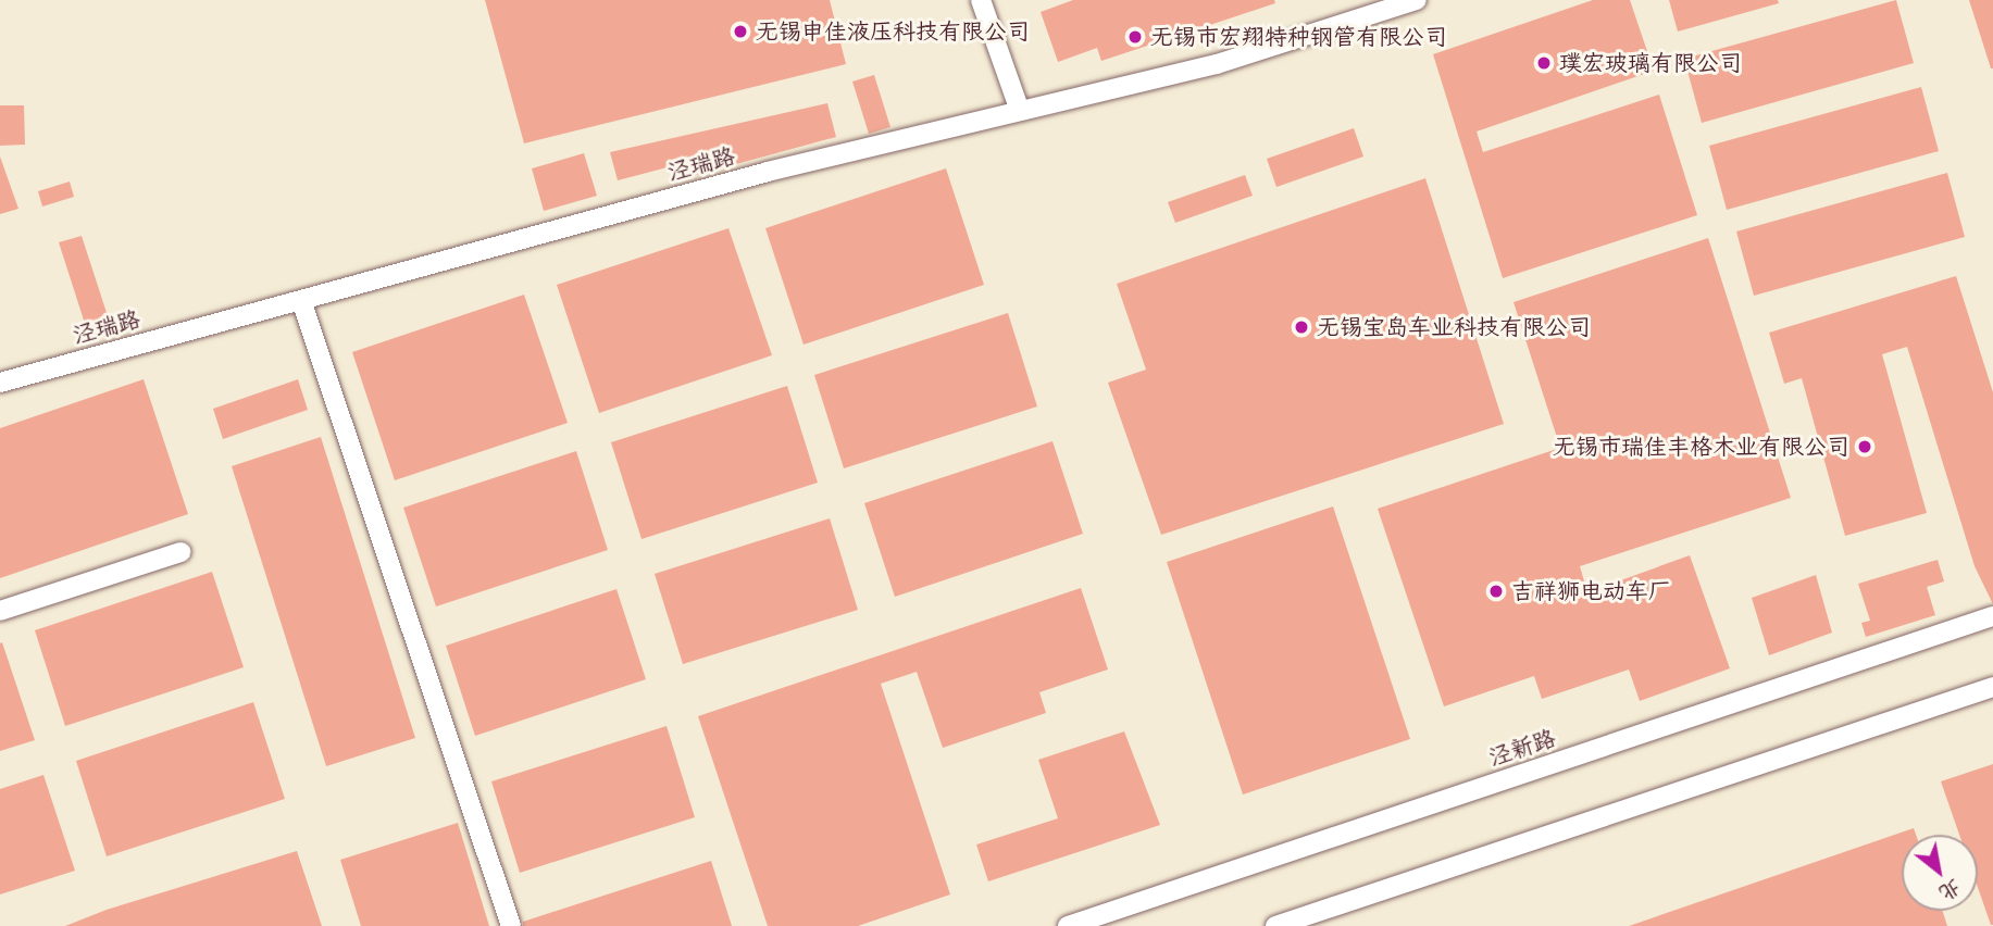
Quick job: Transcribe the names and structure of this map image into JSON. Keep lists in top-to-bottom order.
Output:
{
  "streets": {
    "street": ["泾瑞路", "泾新路"]
  },
  "places": [
    "无锡申佳液压科技有限公司",
    "无锡市宏翔特种钢管有限公司",
    "璞宏玻璃有限公司",
    "无锡宝岛车业科技有限公司",
    "无锡市瑞佳丰格木业有限公司",
    "吉祥狮电动车厂"
  ],
  "north": "bottom right"
}
